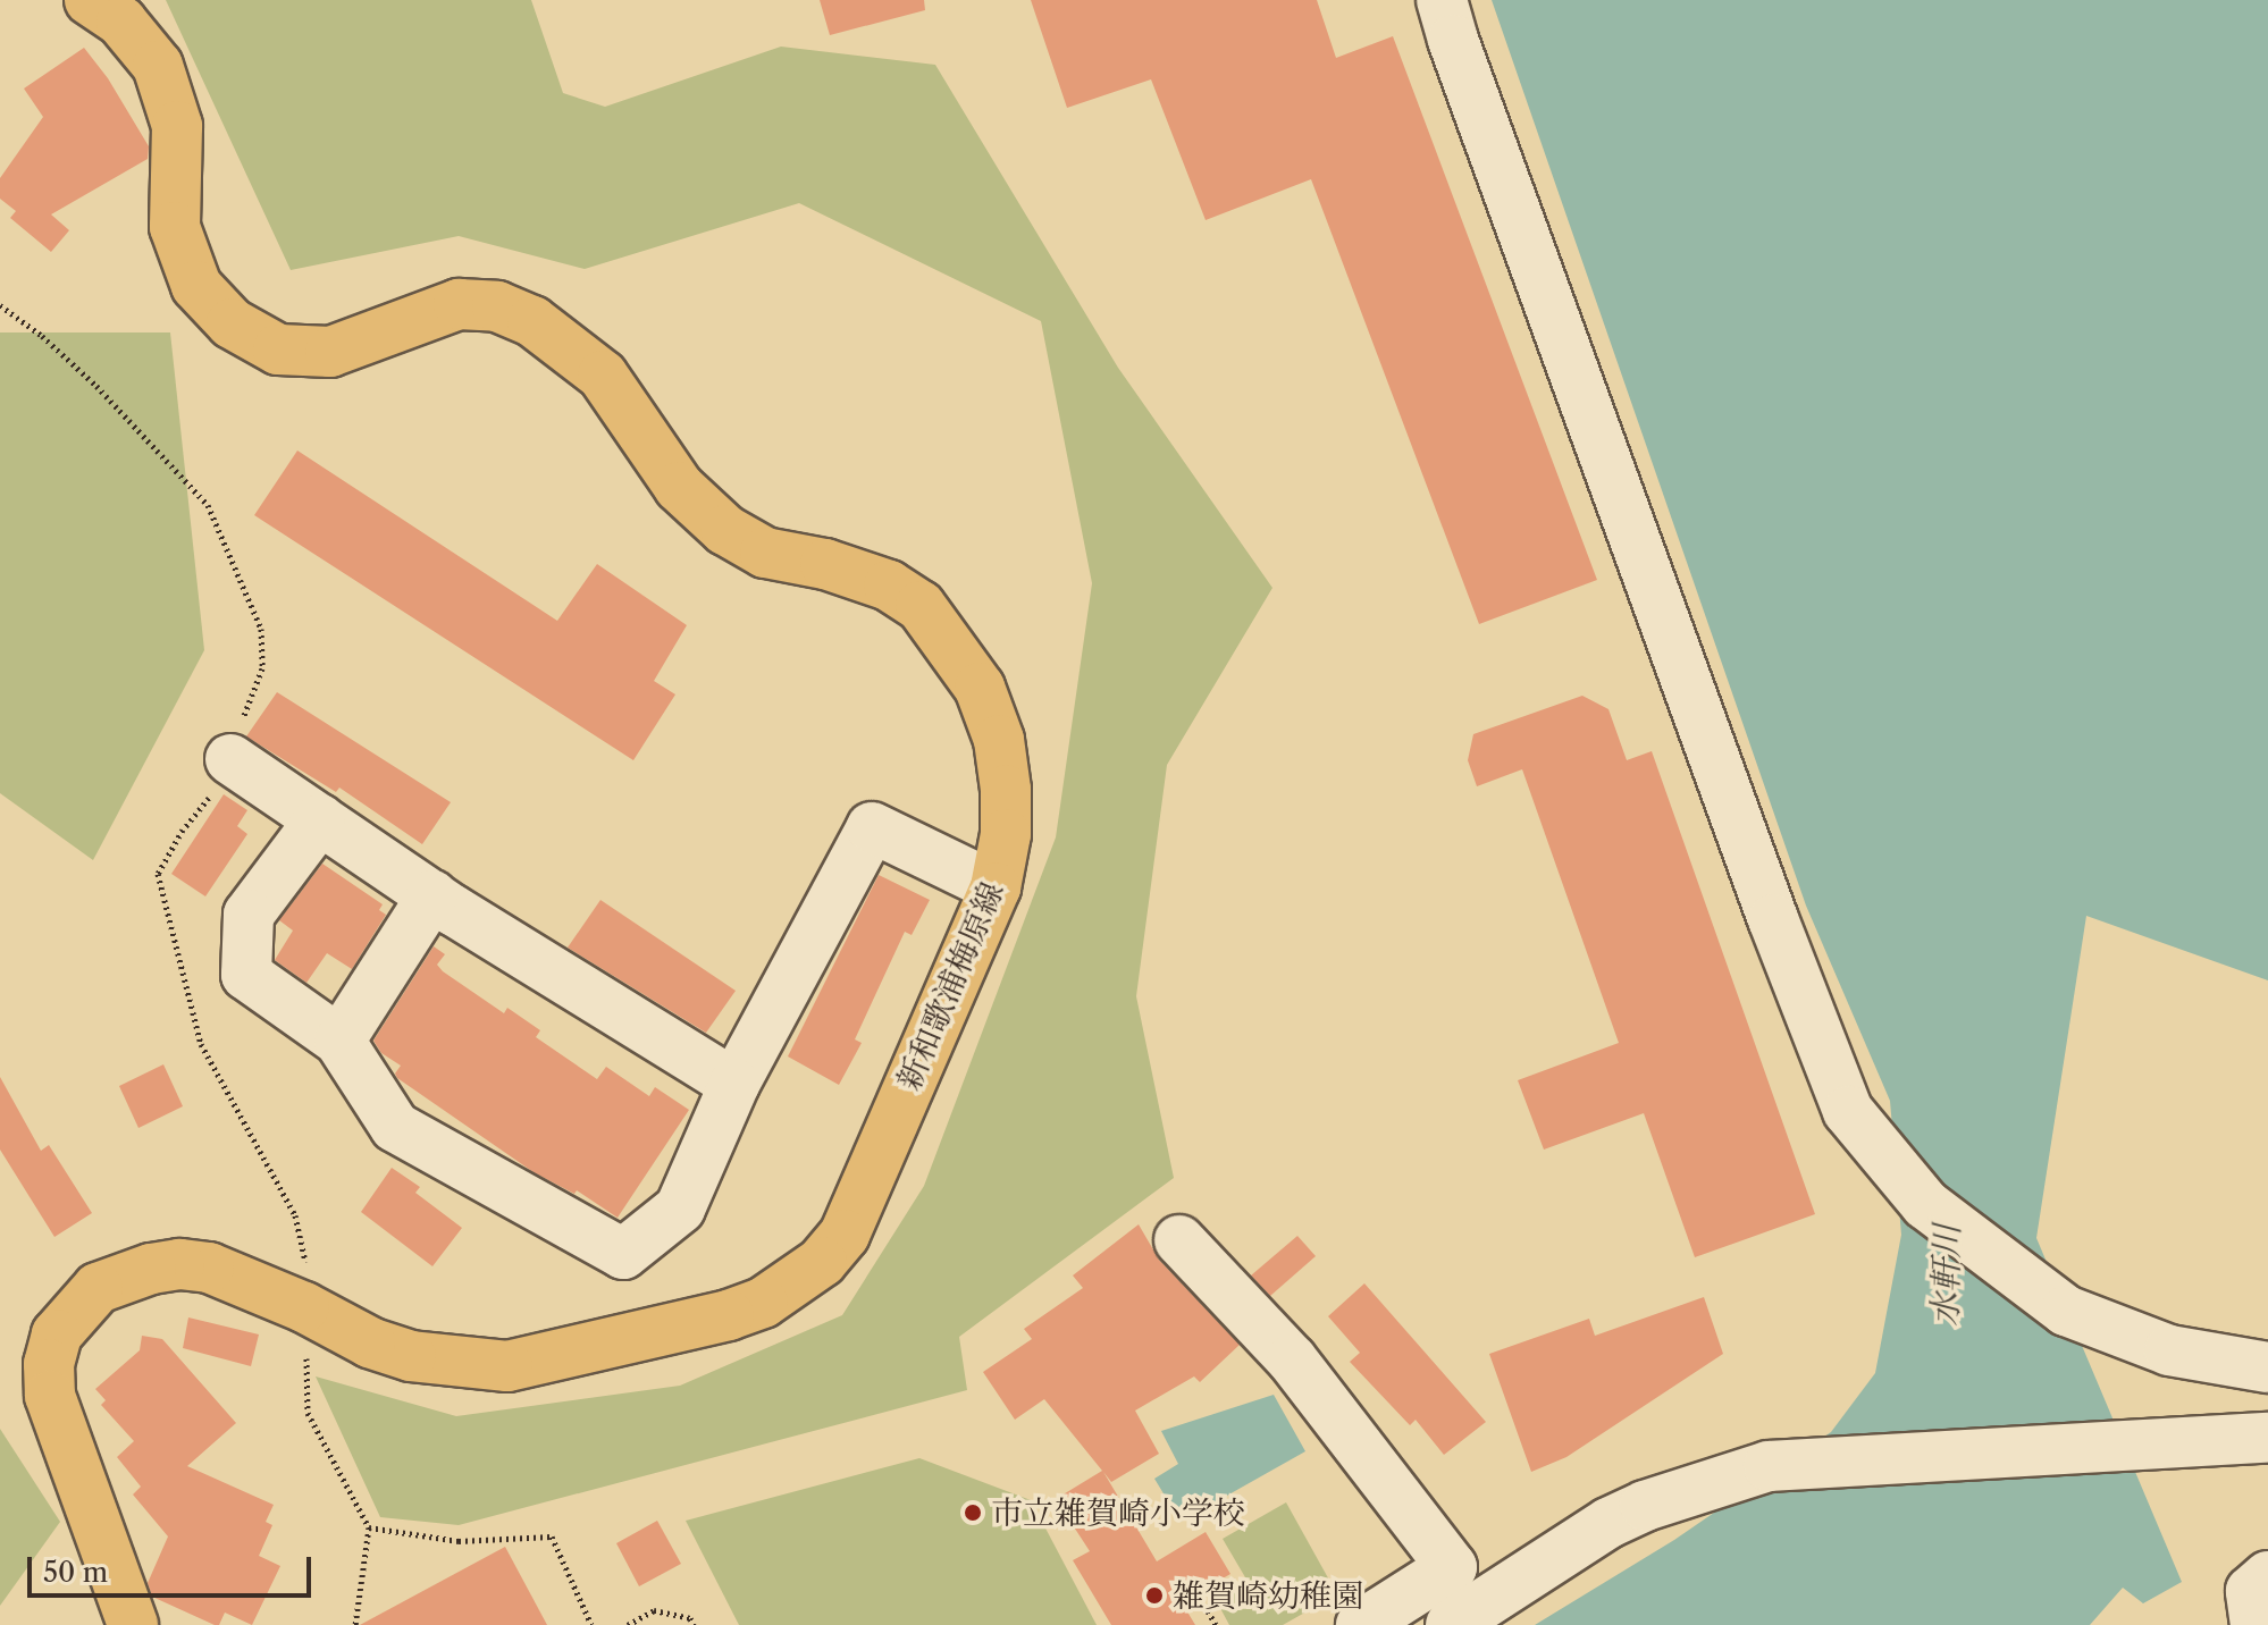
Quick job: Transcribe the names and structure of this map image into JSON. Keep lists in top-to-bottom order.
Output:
{
  "streets": {
    "main road": ["新和歌浦梅原線"]
  },
  "water": ["水軒川"],
  "places": ["市立雑賀崎小学校", "雑賀崎幼稚園"],
  "scale_bar": "50 m"
}
